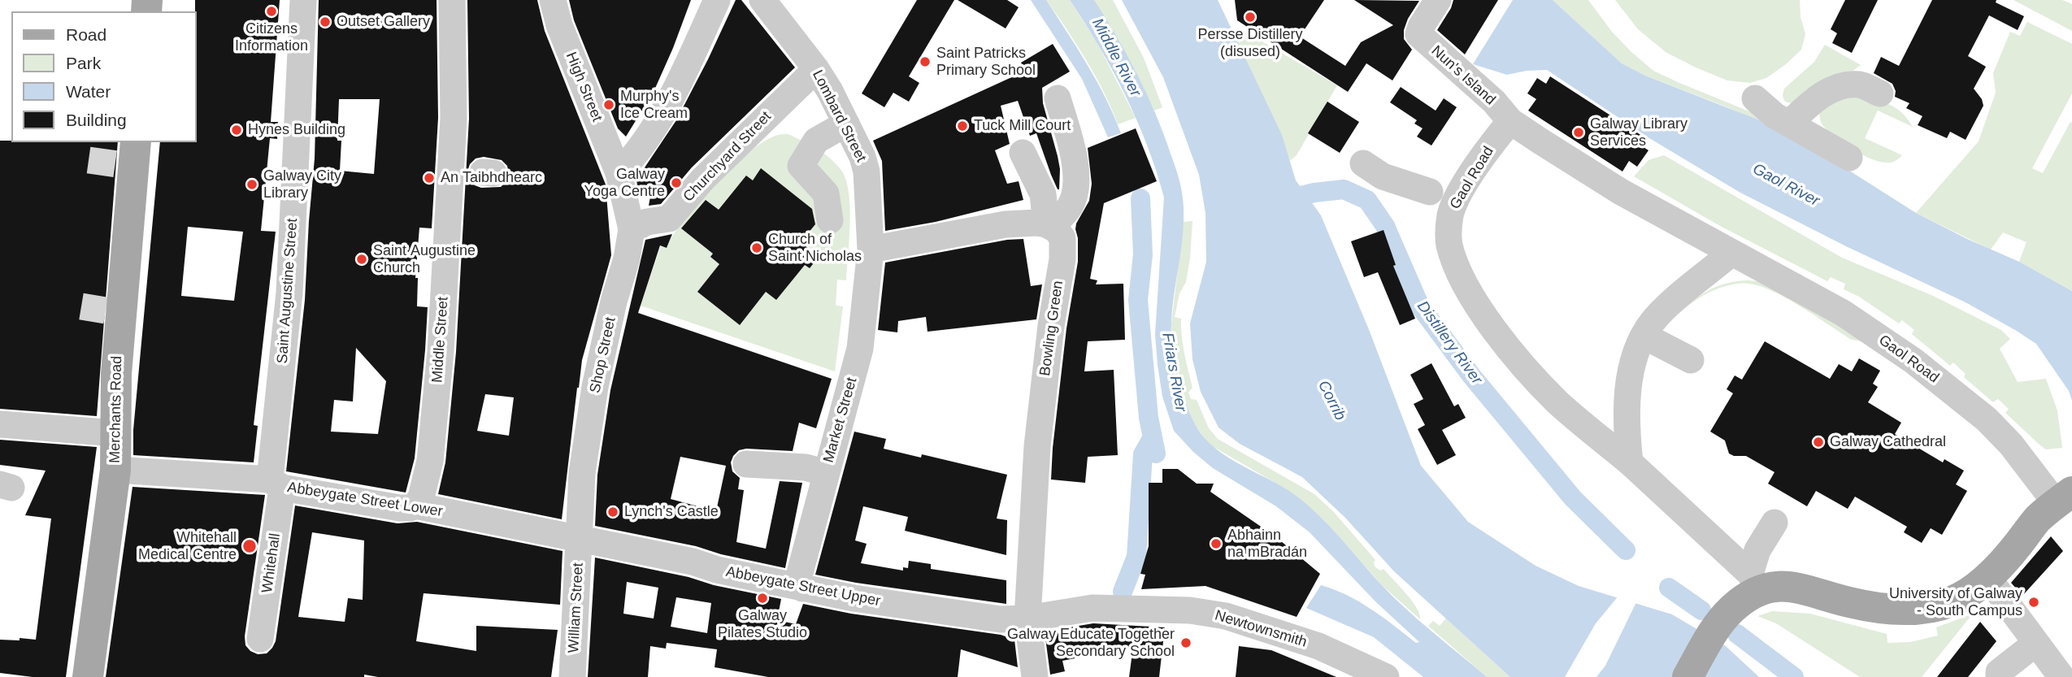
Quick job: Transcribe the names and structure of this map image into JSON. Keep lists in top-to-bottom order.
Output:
{
  "streets": {
    "main road": ["Merchants Road"],
    "street": [
      "Nun's Island",
      "High Street",
      "Lombard Street",
      "Churchyard Street",
      "Gaol Road",
      "Saint Augustine Street",
      "Bowling Green",
      "Middle Street",
      "Shop Street",
      "Market Street",
      "Abbeygate Street Lower",
      "Whitehall",
      "Abbeygate Street Upper",
      "William Street",
      "Newtownsmith"
    ]
  },
  "crossings": [
    ["Nun's Island", "Gaol Road"],
    ["High Street", "Shop Street"],
    ["Lombard Street", "Churchyard Street"],
    ["Lombard Street", "Market Street"],
    ["Churchyard Street", "Shop Street"],
    ["Saint Augustine Street", "Abbeygate Street Lower"],
    ["Saint Augustine Street", "Whitehall"],
    ["Bowling Green", "Abbeygate Street Upper"],
    ["Bowling Green", "Newtownsmith"],
    ["Middle Street", "Abbeygate Street Lower"],
    ["Shop Street", "Abbeygate Street Lower"],
    ["Shop Street", "Abbeygate Street Upper"],
    ["Shop Street", "William Street"],
    ["Merchants Road", "Abbeygate Street Lower"],
    ["Market Street", "Abbeygate Street Upper"],
    ["Abbeygate Street Lower", "Whitehall"],
    ["Abbeygate Street Lower", "Abbeygate Street Upper"],
    ["Abbeygate Street Lower", "William Street"],
    ["Abbeygate Street Upper", "William Street"],
    ["Abbeygate Street Upper", "Newtownsmith"]
  ],
  "water": [
    "Middle River",
    "Gaol River",
    "Distillery River",
    "Friars River",
    "Corrib"
  ],
  "places": [
    "Citizens Information",
    "Persse Distillery (disused)",
    "Outset Gallery",
    "Saint Patricks Primary School",
    "Murphy's Ice Cream",
    "Tuck Mill Court",
    "Hynes Building",
    "Galway Library Services",
    "An Taibhdhearc",
    "Galway Yoga Centre",
    "Galway City Library",
    "Church of Saint Nicholas",
    "Saint Augustine Church",
    "Galway Cathedral",
    "Lynch's Castle",
    "Abhainn na mBradán",
    "Whitehall Medical Centre",
    "Galway Pilates Studio",
    "University of Galway - South Campus",
    "Galway Educate Together Secondary School"
  ],
  "legend": [
    "Road",
    "Park",
    "Water",
    "Building"
  ]
}
